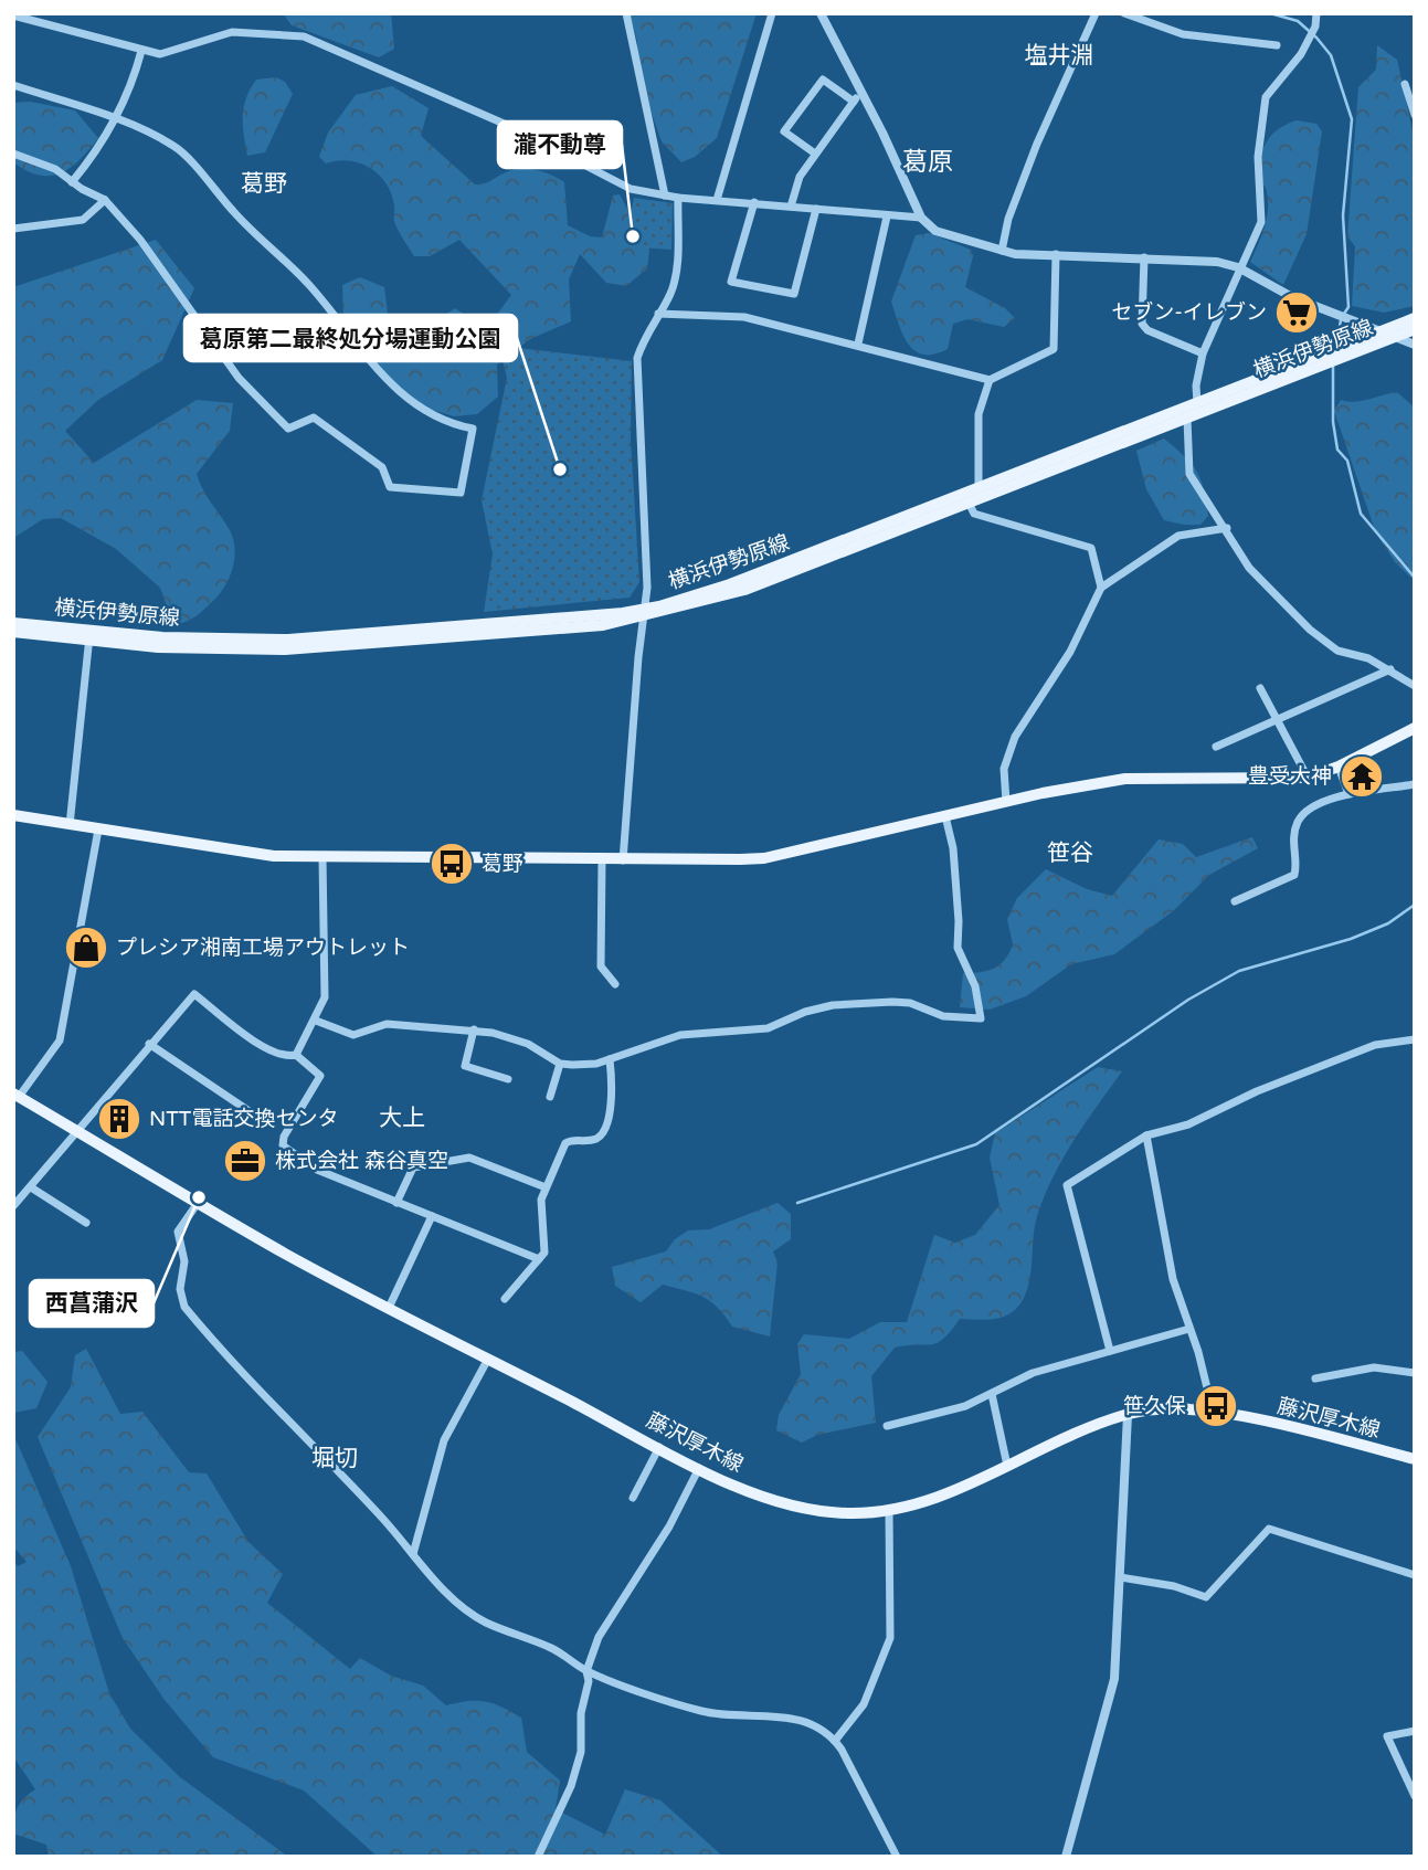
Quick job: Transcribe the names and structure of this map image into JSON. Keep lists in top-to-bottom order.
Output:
{
  "streets": {
    "main road": ["横浜伊勢原線", "藤沢厚木線"]
  },
  "districts": [
    "塩井淵",
    "葛原",
    "葛野",
    "笹谷",
    "大上",
    "堀切"
  ],
  "places": {
    "other": ["瀧不動尊", "葛原第二最終処分場運動公園", "西菖蒲沢"],
    "supermarket": ["セブン-イレブン"],
    "temple": ["豊受大神"],
    "bus stop": ["葛野", "笹久保"],
    "shop": ["プレシア湘南工場アウトレット"],
    "building": ["NTT電話交換センタ"],
    "office": ["株式会社 森谷真空"]
  }
}
